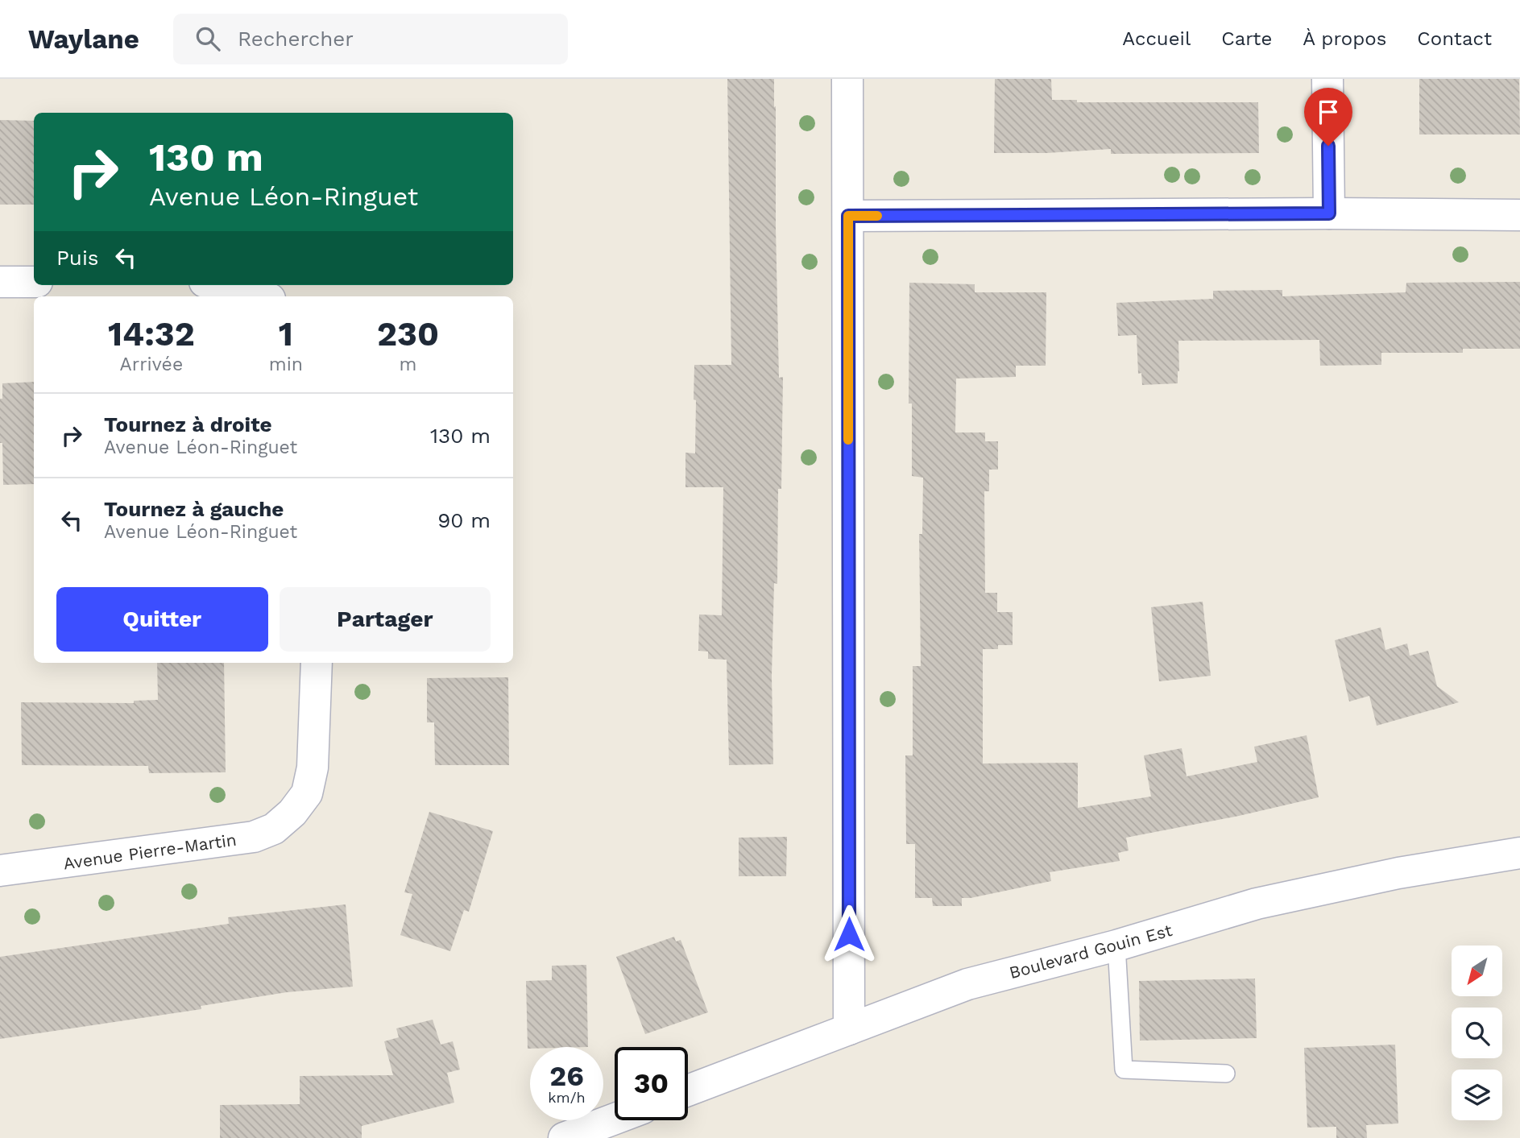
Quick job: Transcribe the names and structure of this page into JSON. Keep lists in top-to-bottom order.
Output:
{
  "streets": {
    "street": ["Avenue Pierre-Martin", "Boulevard Gouin Est"]
  },
  "north": "bottom left",
  "page": {
    "header": "Waylane",
    "search": "Rechercher",
    "nav": [
      "Accueil",
      "Carte",
      "À propos",
      "Contact"
    ],
    "turn": ["130 m", "Avenue Léon-Ringuet"],
    "then": "Puis",
    "eta": [
      "14:32",
      "Arrivée",
      "1",
      "min",
      "230",
      "m"
    ],
    "list": [
      {
        "name": "Tournez à droite",
        "note": "Avenue Léon-Ringuet",
        "value": "130 m"
      },
      {
        "name": "Tournez à gauche",
        "note": "Avenue Léon-Ringuet",
        "value": "90 m"
      }
    ],
    "buttons": ["Quitter", "Partager"],
    "speed": "26 km/h",
    "limit": "30"
  }
}
